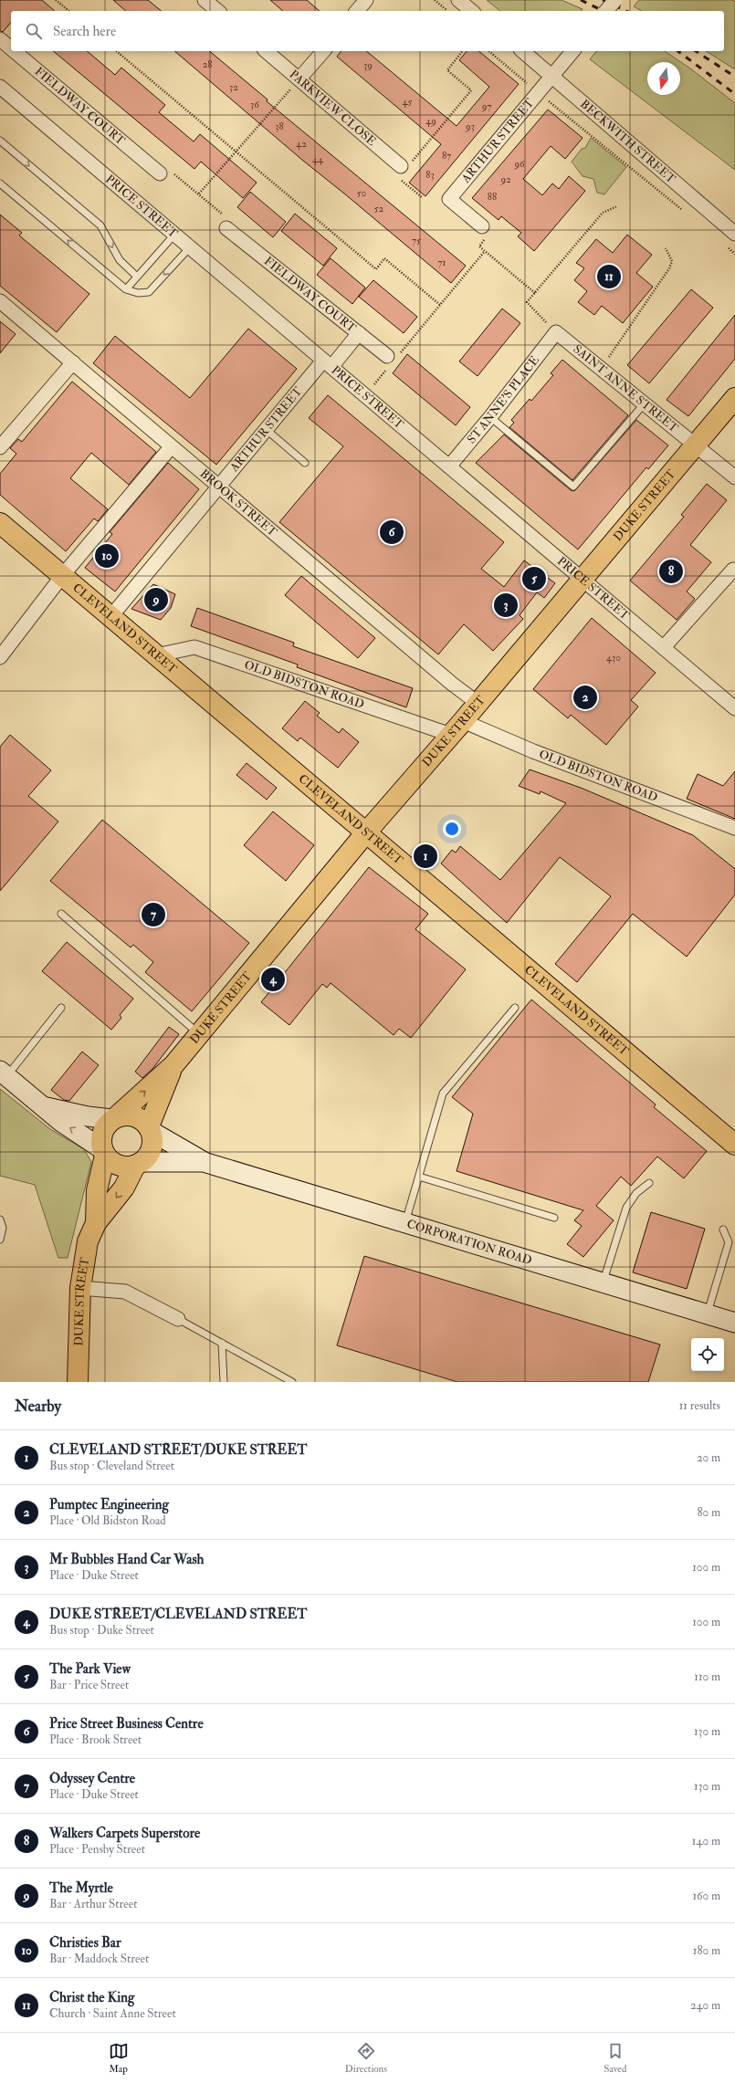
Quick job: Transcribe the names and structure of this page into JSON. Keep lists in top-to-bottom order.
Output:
{
  "streets": {
    "main road": ["DUKE STREET", "CLEVELAND STREET", "CORPORATION ROAD"],
    "street": [
      "FIELDWAY COURT",
      "PARKVIEW CLOSE",
      "ARTHUR STREET",
      "BECKWITH STREET",
      "PRICE STREET",
      "SAINT ANNE STREET",
      "ST ANNE'S PLACE",
      "BROOK STREET",
      "OLD BIDSTON ROAD"
    ]
  },
  "crossings": [
    ["FIELDWAY COURT", "ARTHUR STREET"],
    ["FIELDWAY COURT", "PRICE STREET"],
    ["ARTHUR STREET", "BECKWITH STREET"],
    ["ARTHUR STREET", "PRICE STREET"],
    ["ARTHUR STREET", "BROOK STREET"],
    ["ARTHUR STREET", "CLEVELAND STREET"],
    ["PRICE STREET", "ST ANNE'S PLACE"],
    ["PRICE STREET", "DUKE STREET"],
    ["SAINT ANNE STREET", "ST ANNE'S PLACE"],
    ["SAINT ANNE STREET", "DUKE STREET"],
    ["BROOK STREET", "DUKE STREET"],
    ["DUKE STREET", "CLEVELAND STREET"],
    ["DUKE STREET", "OLD BIDSTON ROAD"],
    ["DUKE STREET", "CORPORATION ROAD"],
    ["CLEVELAND STREET", "OLD BIDSTON ROAD"]
  ],
  "house_numbers": [
    "28",
    "39",
    "32",
    "45",
    "36",
    "97",
    "49",
    "38",
    "93",
    "42",
    "87",
    "44",
    "96",
    "83",
    "92",
    "50",
    "88",
    "52",
    "75",
    "71",
    "430"
  ],
  "north": "bottom",
  "page": {
    "search": "Search here",
    "pins": [
      "11",
      "6",
      "10",
      "8",
      "5",
      "9",
      "3",
      "2",
      "1",
      "7",
      "4"
    ],
    "heading": ["Nearby", "11 results"],
    "list": [
      {
        "mark": "1",
        "name": "CLEVELAND STREET/DUKE STREET",
        "note": "Bus stop · Cleveland Street",
        "value": "20 m"
      },
      {
        "mark": "2",
        "name": "Pumptec Engineering",
        "note": "Place · Old Bidston Road",
        "value": "80 m"
      },
      {
        "mark": "3",
        "name": "Mr Bubbles Hand Car Wash",
        "note": "Place · Duke Street",
        "value": "100 m"
      },
      {
        "mark": "4",
        "name": "DUKE STREET/CLEVELAND STREET",
        "note": "Bus stop · Duke Street",
        "value": "100 m"
      },
      {
        "mark": "5",
        "name": "The Park View",
        "note": "Bar · Price Street",
        "value": "110 m"
      },
      {
        "mark": "6",
        "name": "Price Street Business Centre",
        "note": "Place · Brook Street",
        "value": "130 m"
      },
      {
        "mark": "7",
        "name": "Odyssey Centre",
        "note": "Place · Duke Street",
        "value": "130 m"
      },
      {
        "mark": "8",
        "name": "Walkers Carpets Superstore",
        "note": "Place · Pensby Street",
        "value": "140 m"
      },
      {
        "mark": "9",
        "name": "The Myrtle",
        "note": "Bar · Arthur Street",
        "value": "160 m"
      },
      {
        "mark": "10",
        "name": "Christies Bar",
        "note": "Bar · Maddock Street",
        "value": "180 m"
      },
      {
        "mark": "11",
        "name": "Christ the King",
        "note": "Church · Saint Anne Street",
        "value": "240 m"
      }
    ],
    "nav": ["Map", "Directions", "Saved"]
  }
}
